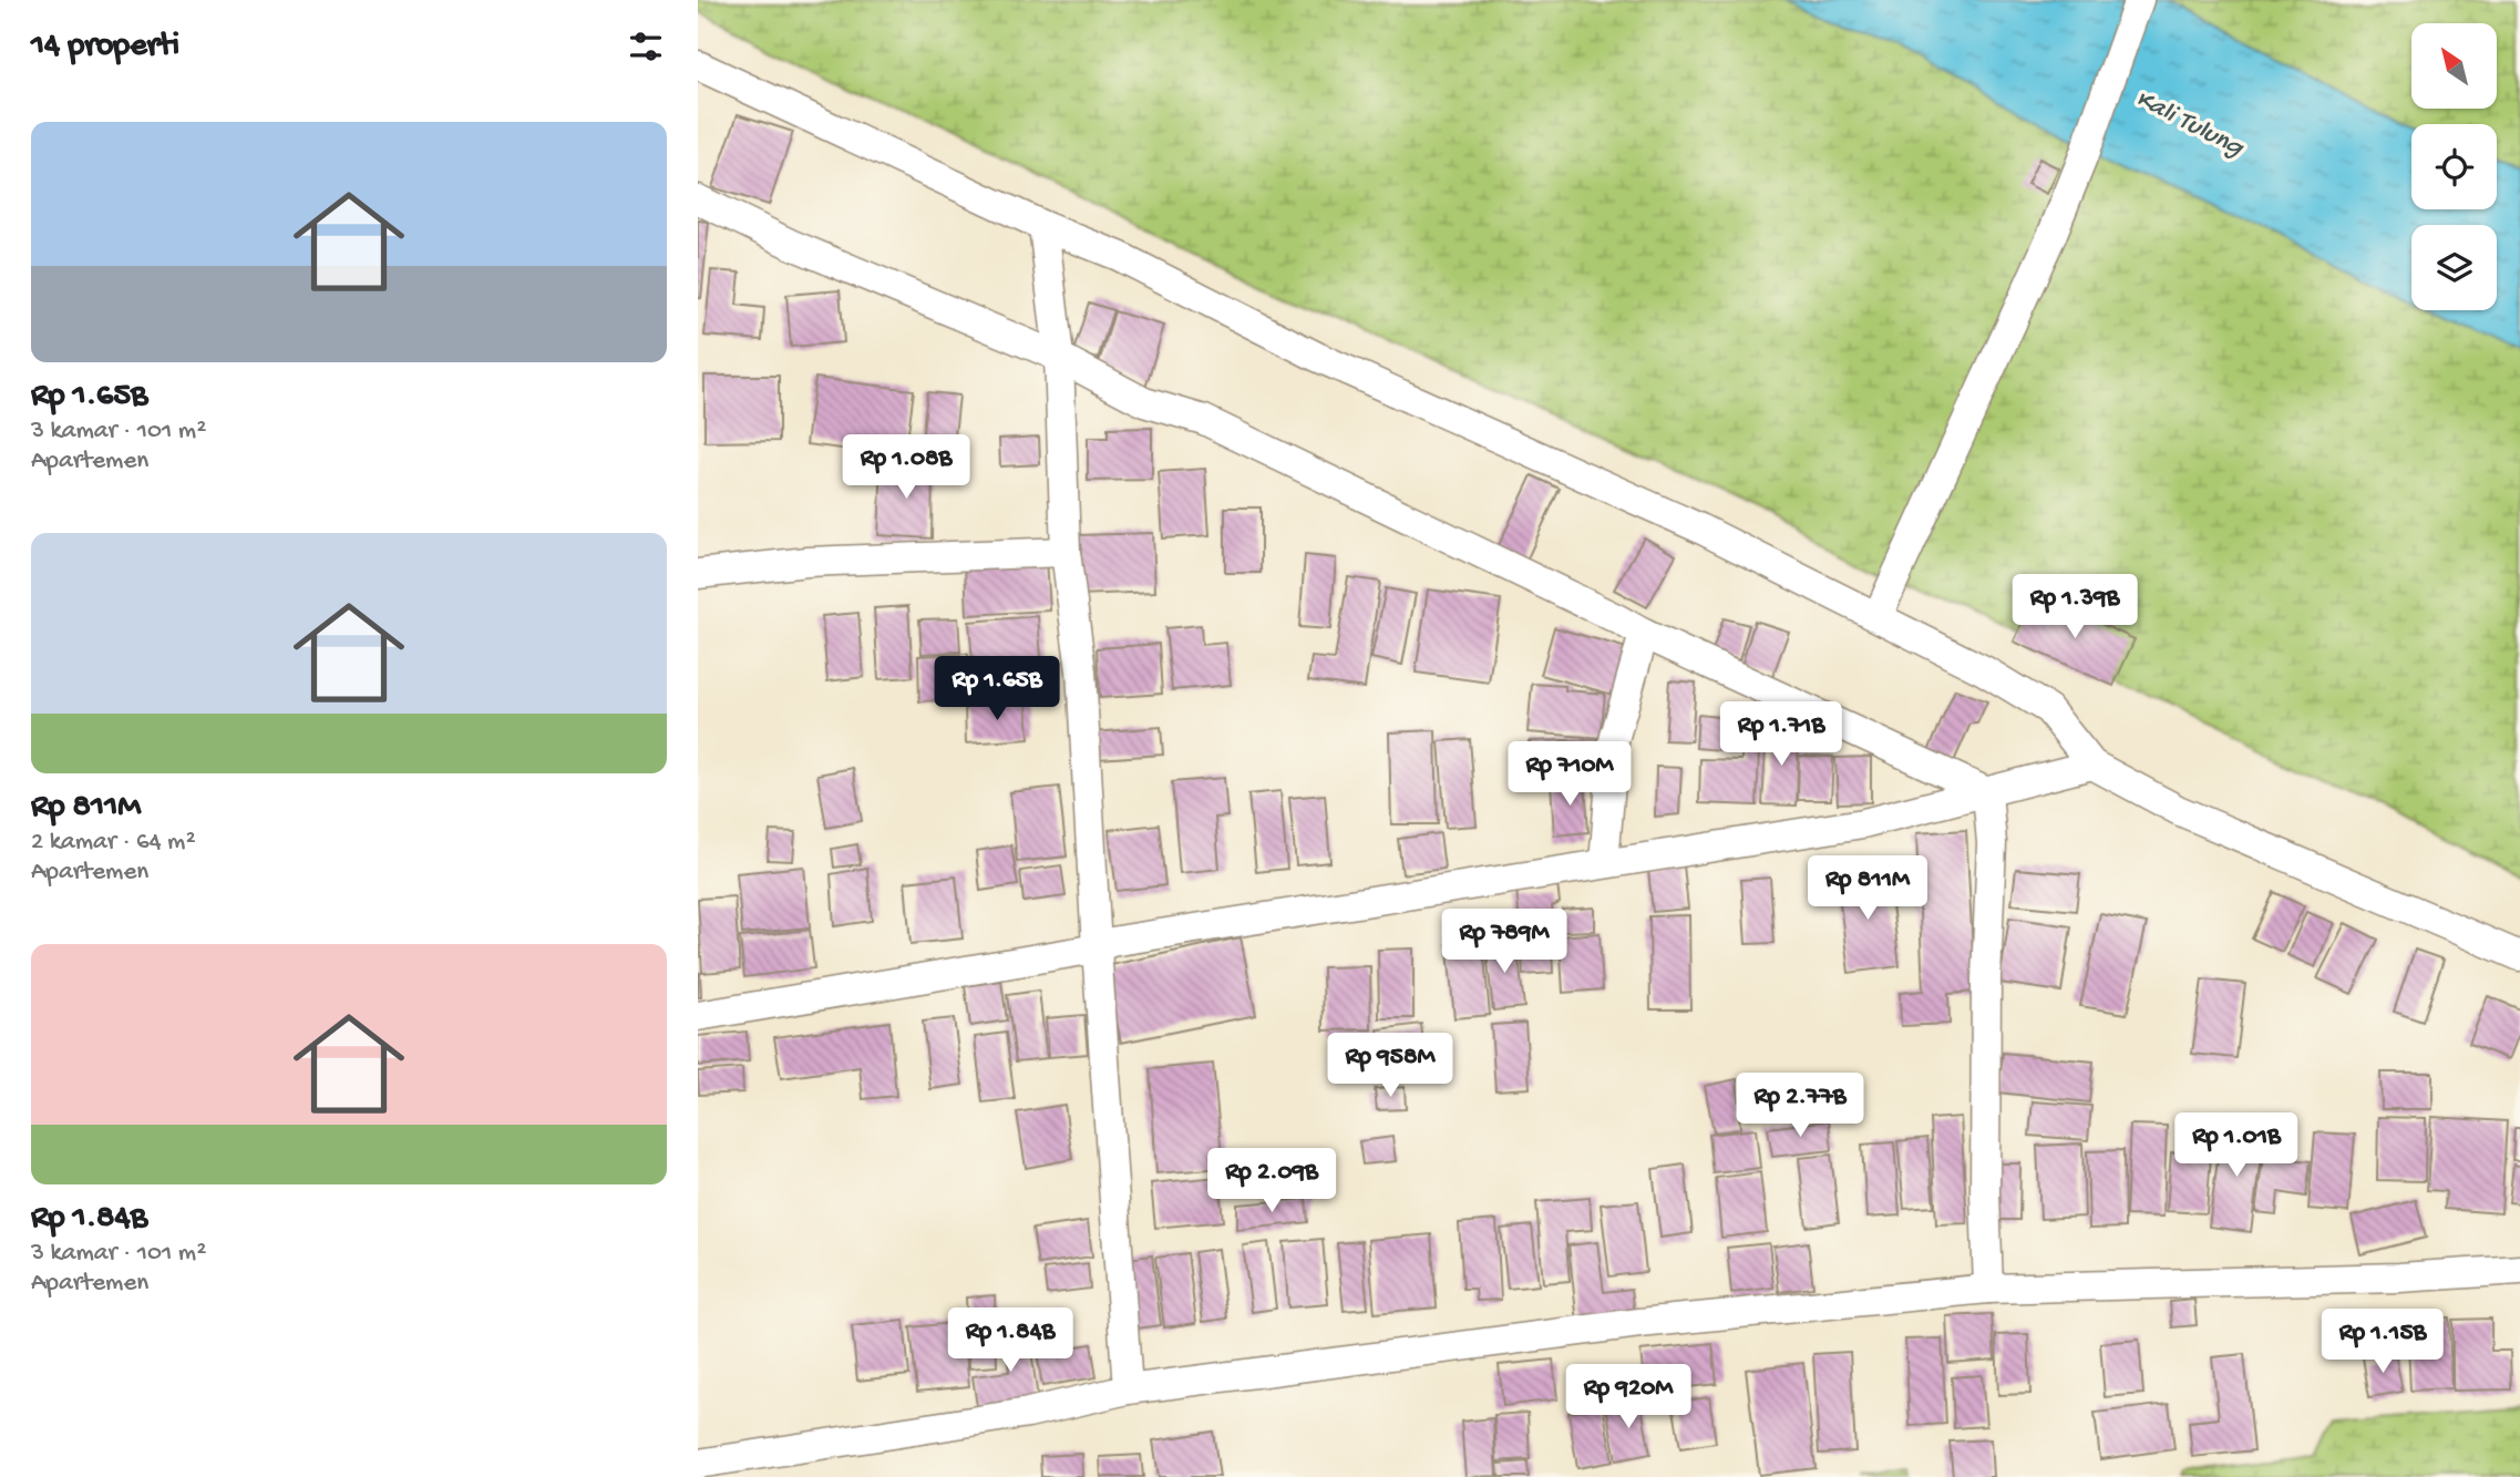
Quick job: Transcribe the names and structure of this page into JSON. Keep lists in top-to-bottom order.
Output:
{
  "water": ["Kali Tulung"],
  "north": "top left",
  "page": {
    "heading": "14 properti",
    "list": [
      {
        "name": "Rp 1.65B",
        "note": "3 kamar · 101 m² · Apartemen"
      },
      {
        "name": "Rp 811M",
        "note": "2 kamar · 64 m² · Apartemen"
      },
      {
        "name": "Rp 1.84B",
        "note": "3 kamar · 101 m² · Apartemen"
      }
    ],
    "price": [
      "Rp 1.08B",
      "Rp 1.39B",
      "Rp 1.65B",
      "Rp 1.71B",
      "Rp 710M",
      "Rp 811M",
      "Rp 789M",
      "Rp 958M",
      "Rp 2.77B",
      "Rp 1.01B",
      "Rp 2.09B",
      "Rp 1.84B",
      "Rp 1.15B",
      "Rp 920M"
    ]
  }
}
